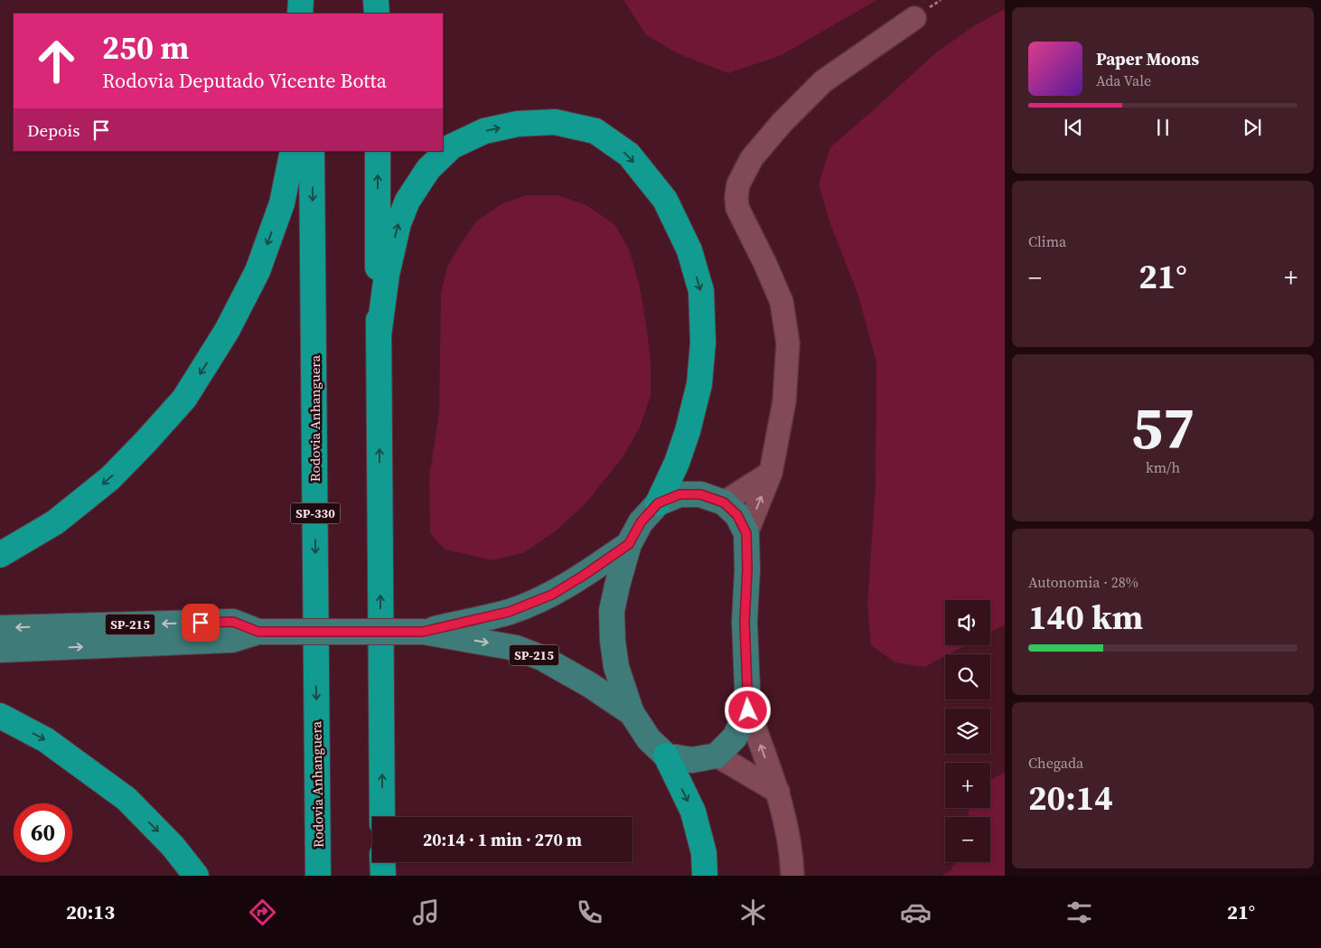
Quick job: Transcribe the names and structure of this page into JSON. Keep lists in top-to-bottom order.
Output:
{
  "streets": {
    "highway": ["Rodovia Anhanguera", "SP-330"],
    "main road": ["SP-215"]
  },
  "page": {
    "turn": ["250 m", "Rodovia Deputado Vicente Botta"],
    "song": ["Paper Moons", "Ada Vale"],
    "then": "Depois",
    "tile": [
      "Clima",
      ["57", "km/h"],
      ["Autonomia · 28%", "140 km"],
      ["Chegada", "20:14"]
    ],
    "heat": ["−", "21°", "+"],
    "map_buttons": ["+", "−"],
    "limit": "60",
    "trip": "20:14 · 1 min · 270 m",
    "tabs": ["20:13", "21°"]
  }
}
